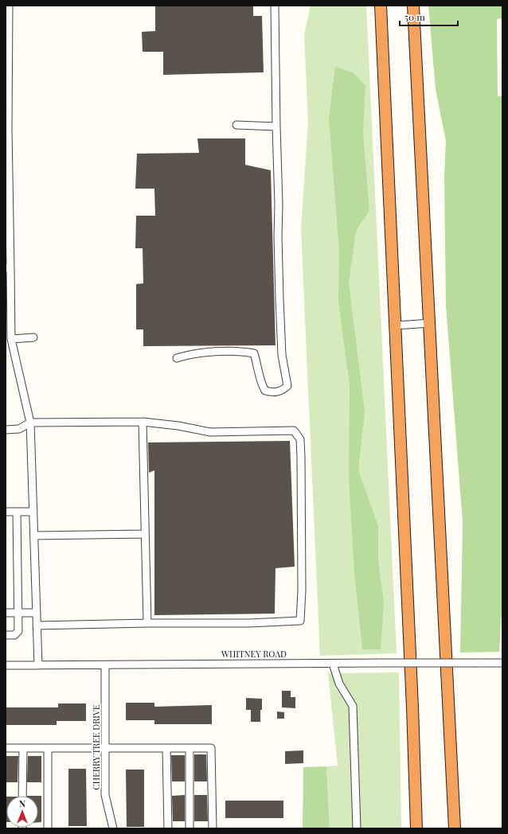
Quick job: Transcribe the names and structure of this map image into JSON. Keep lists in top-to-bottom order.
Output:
{
  "streets": {
    "street": ["WHITNEY ROAD", "CHERRY TREE DRIVE"]
  },
  "crossings": [
    ["WHITNEY ROAD", "CHERRY TREE DRIVE"]
  ],
  "scale_bar": "50 m",
  "north": "top"
}
